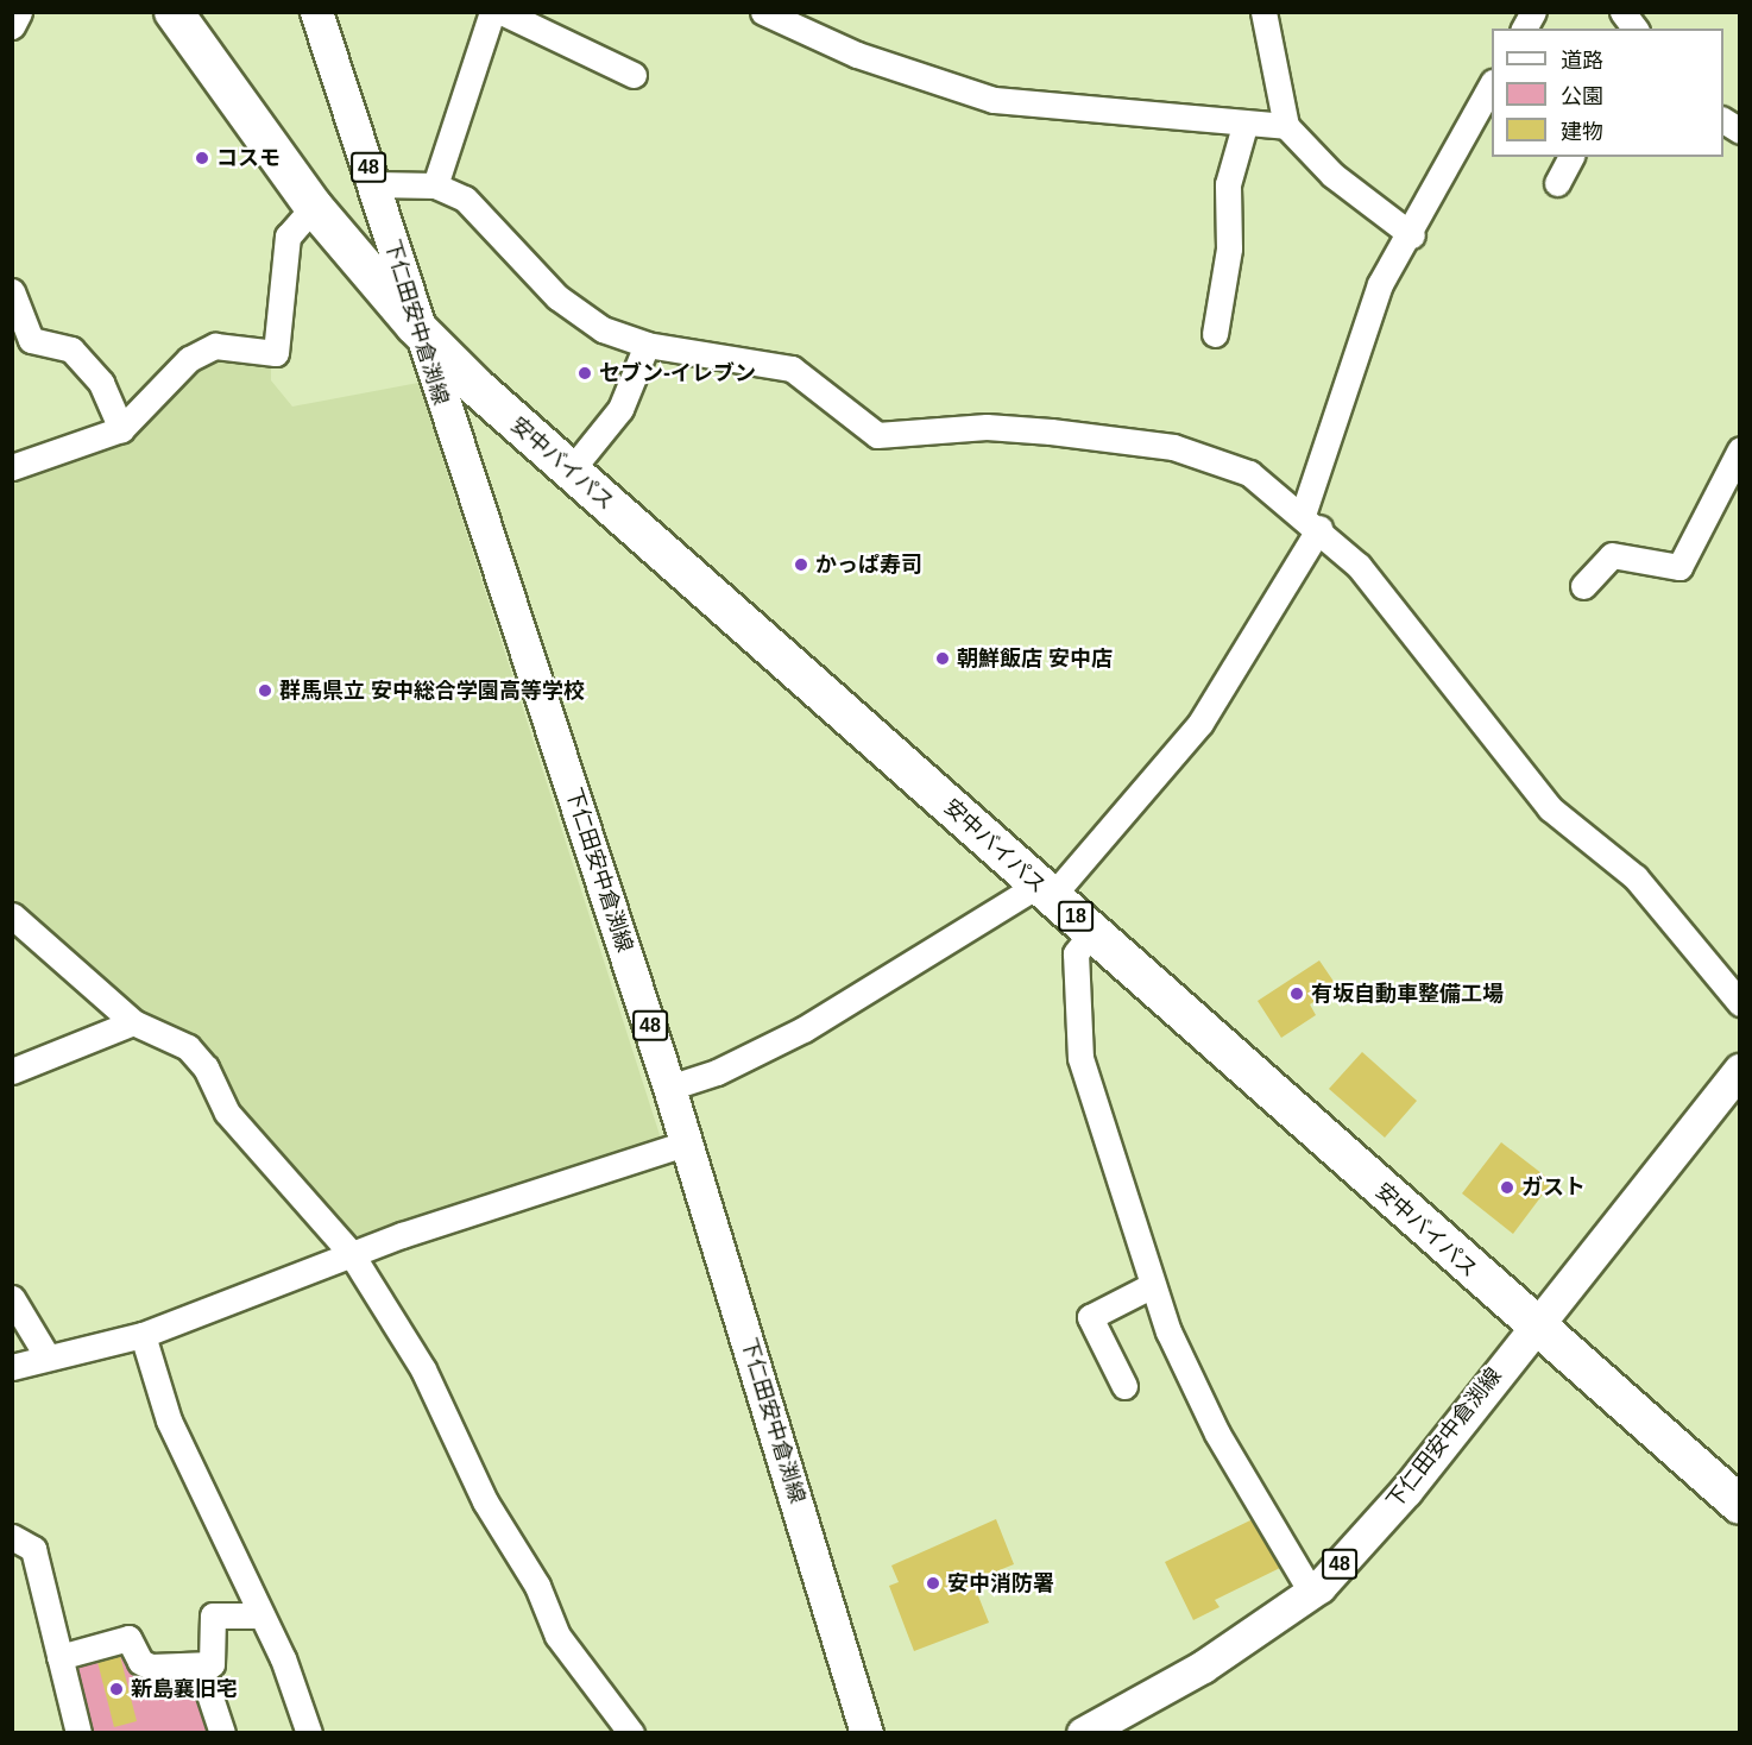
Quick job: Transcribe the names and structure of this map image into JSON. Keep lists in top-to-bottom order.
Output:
{
  "streets": {
    "highway": ["安中バイパス", "18"],
    "main road": ["48", "下仁田安中倉渕線"]
  },
  "crossings": [
    ["下仁田安中倉渕線", "安中バイパス"],
    ["下仁田安中倉渕線", "18"],
    ["安中バイパス", "18"]
  ],
  "places": [
    "コスモ",
    "セブン-イレブン",
    "かっぱ寿司",
    "朝鮮飯店 安中店",
    "群馬県立 安中総合学園高等学校",
    "有坂自動車整備工場",
    "ガスト",
    "安中消防署",
    "新島襄旧宅"
  ],
  "legend": ["道路", "公園", "建物"]
}
